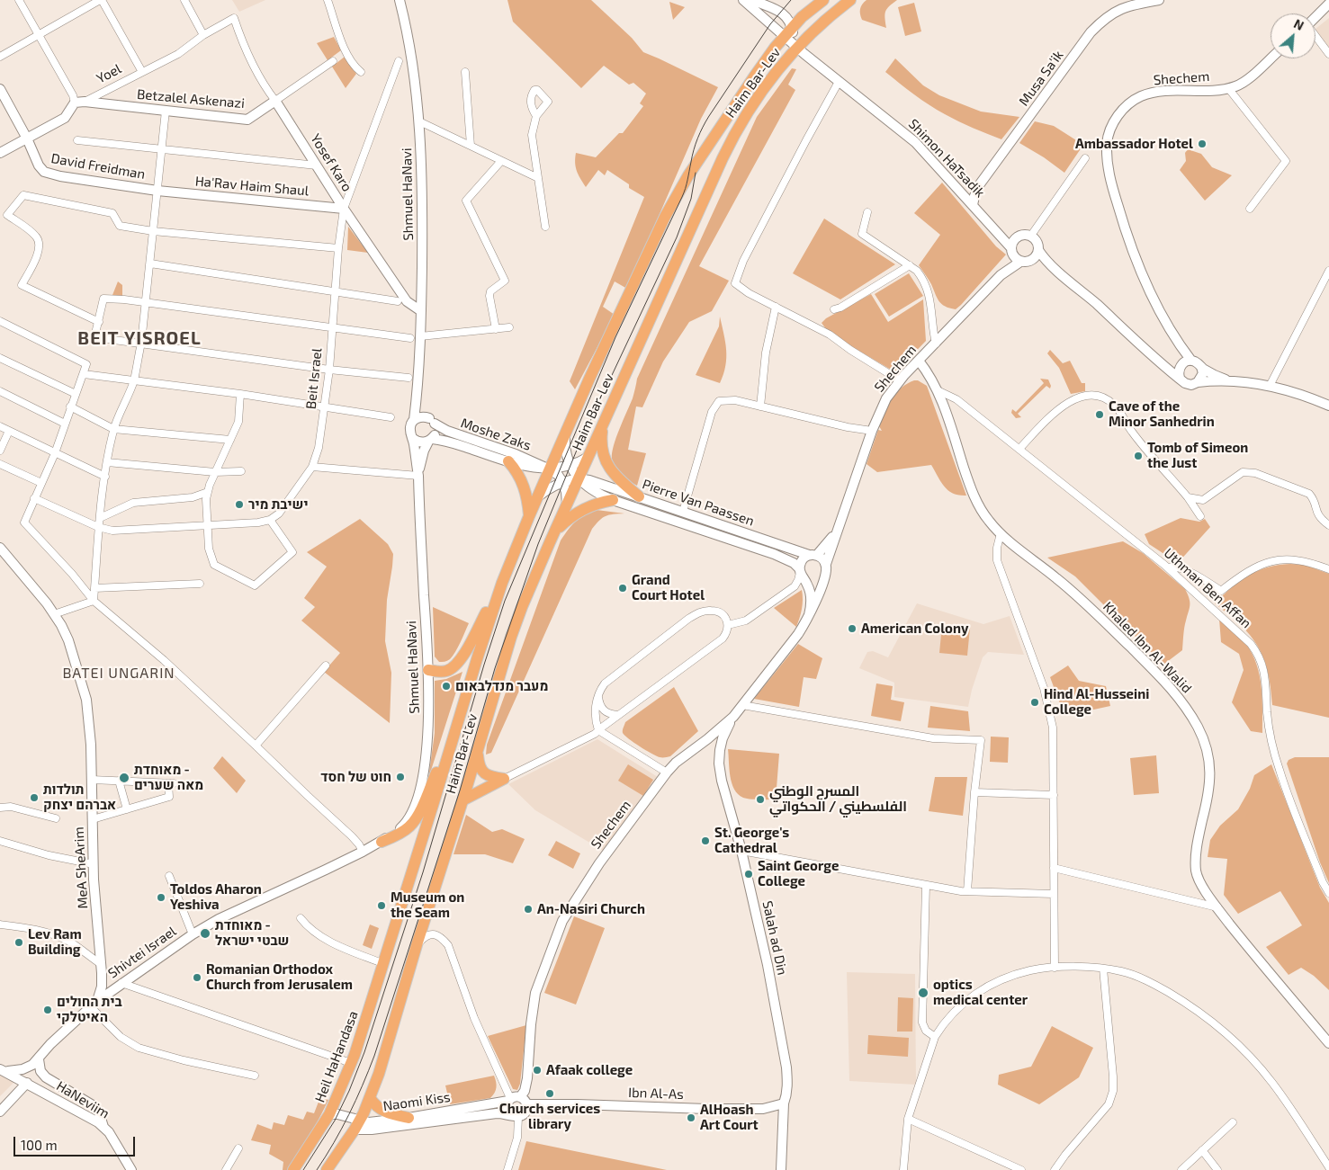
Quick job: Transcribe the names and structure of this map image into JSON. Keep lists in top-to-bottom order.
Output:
{
  "streets": {
    "highway": ["Haim Bar-Lev", "Heil HaHandasa"],
    "street": [
      "Yoel",
      "Musa Sa'ik",
      "Shechem",
      "Betzalel Askenazi",
      "Shimon HaTsadik",
      "Yosef Karo",
      "David Freidman",
      "Ha'Rav Haim Shaul",
      "Shmuel HaNavi",
      "Beit Israel",
      "Moshe Zaks",
      "Pierre Van Paassen",
      "Uthman Ben Affan",
      "Khaled Ibn Al-Walid",
      "MeA SheArim",
      "Salah ad Din",
      "Shivtei Israel",
      "Ibn Al-As",
      "HaNeviim",
      "Naomi Kiss"
    ]
  },
  "crossings": [
    ["Yoel", "Betzalel Askenazi"],
    ["Yoel", "Yosef Karo"],
    ["Yoel", "David Freidman"],
    ["Musa Sa'ik", "Shimon HaTsadik"],
    ["Shechem", "Shimon HaTsadik"],
    ["Shechem", "Pierre Van Paassen"],
    ["Shechem", "Khaled Ibn Al-Walid"],
    ["Shechem", "Salah ad Din"],
    ["Shechem", "Ibn Al-As"],
    ["Shechem", "Naomi Kiss"],
    ["Haim Bar-Lev", "Shimon HaTsadik"],
    ["Haim Bar-Lev", "Moshe Zaks"],
    ["Haim Bar-Lev", "Pierre Van Paassen"],
    ["Haim Bar-Lev", "Heil HaHandasa"],
    ["Betzalel Askenazi", "Yosef Karo"],
    ["Yosef Karo", "Ha'Rav Haim Shaul"],
    ["Yosef Karo", "Shmuel HaNavi"],
    ["Yosef Karo", "Beit Israel"],
    ["David Freidman", "Ha'Rav Haim Shaul"],
    ["Ha'Rav Haim Shaul", "Beit Israel"],
    ["Shmuel HaNavi", "Moshe Zaks"],
    ["Shmuel HaNavi", "Shivtei Israel"],
    ["Moshe Zaks", "Pierre Van Paassen"],
    ["Uthman Ben Affan", "Khaled Ibn Al-Walid"],
    ["MeA SheArim", "Shivtei Israel"],
    ["Salah ad Din", "Ibn Al-As"],
    ["Shivtei Israel", "HaNeviim"],
    ["Heil HaHandasa", "Naomi Kiss"],
    ["Ibn Al-As", "Naomi Kiss"]
  ],
  "districts": ["BEIT YISROEL", "BATEI UNGARIN"],
  "places": [
    "Ambassador Hotel",
    "Cave of the Minor Sanhedrin",
    "Tomb of Simeon the Just",
    "ישיבת מיר",
    "Grand Court Hotel",
    "American Colony",
    "מעבר מנדלבאום",
    "Hind Al-Husseini College",
    "חוט של חסד",
    "מאוחדת - מאה שערים",
    "תולדות אברהם יצחק",
    "المسرح الوطني الفلسطيني / الحكواتي",
    "St. George's Cathedral",
    "Saint George College",
    "Toldos Aharon Yeshiva",
    "Museum on the Seam",
    "An-Nasiri Church",
    "מאוחדת - שבטי ישראל",
    "Lev Ram Building",
    "Romanian Orthodox Church from Jerusalem",
    "optics medical center",
    "בית החולים האיטלקי",
    "Afaak college",
    "Church services library",
    "AlHoash Art Court"
  ],
  "scale_bar": "100 m",
  "north": "top right"
}
